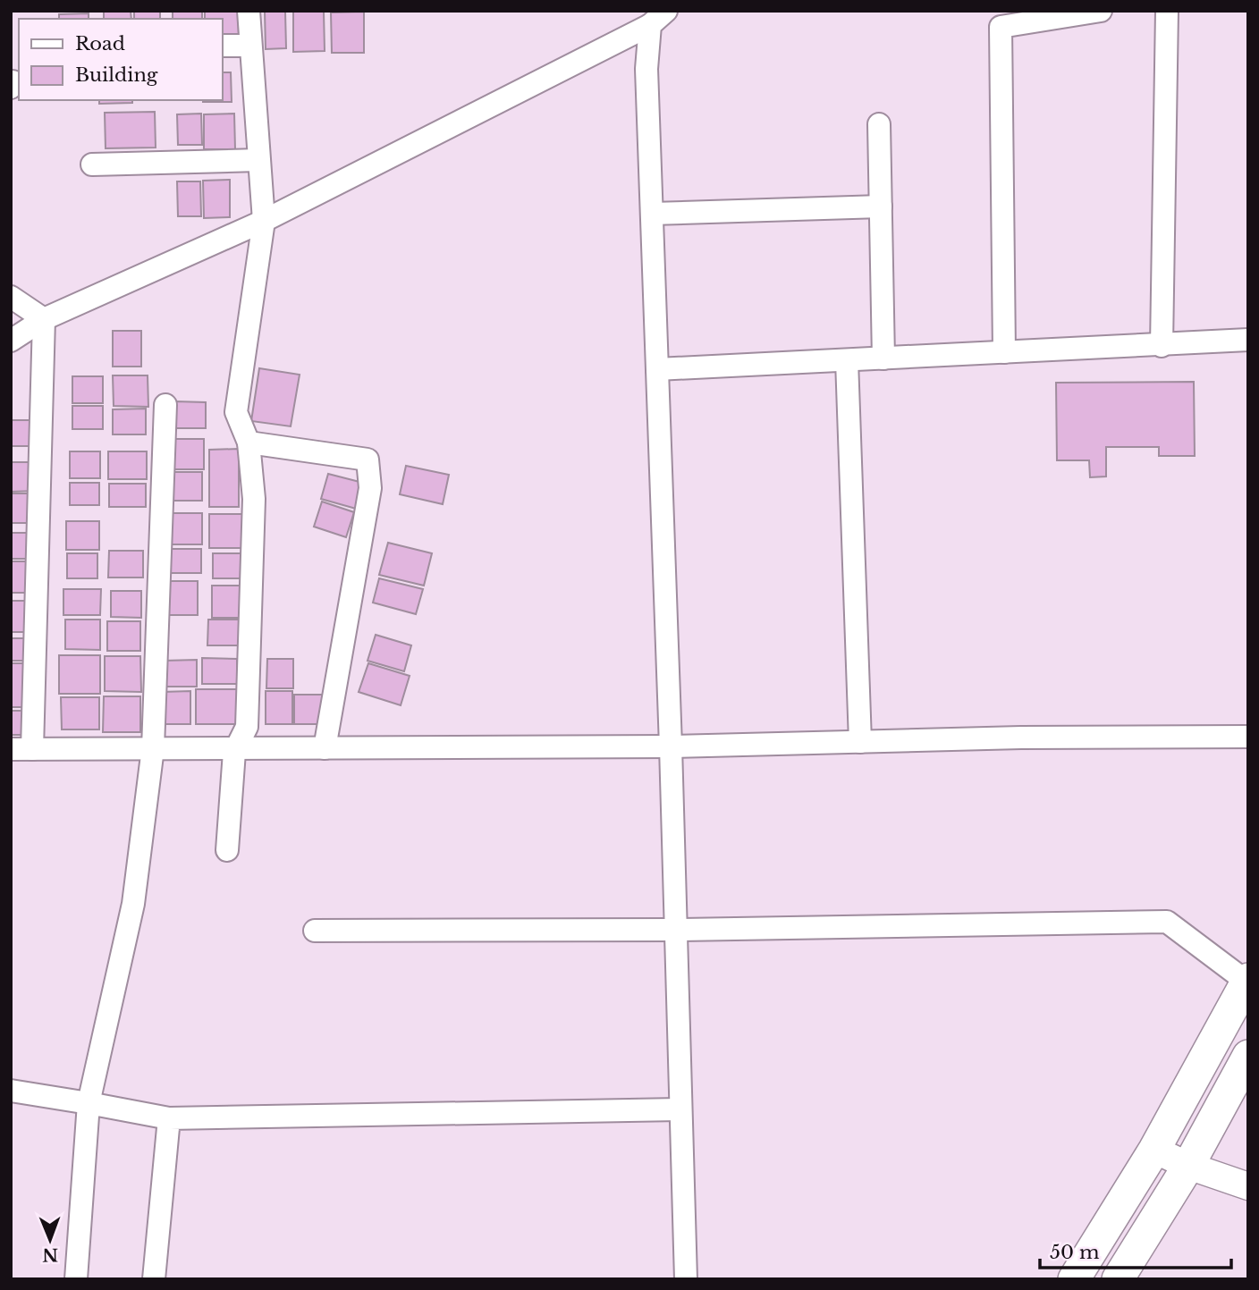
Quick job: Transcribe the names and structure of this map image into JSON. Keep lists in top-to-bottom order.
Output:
{
  "legend": ["Road", "Building"],
  "scale_bar": "50 m",
  "north": "bottom"
}
